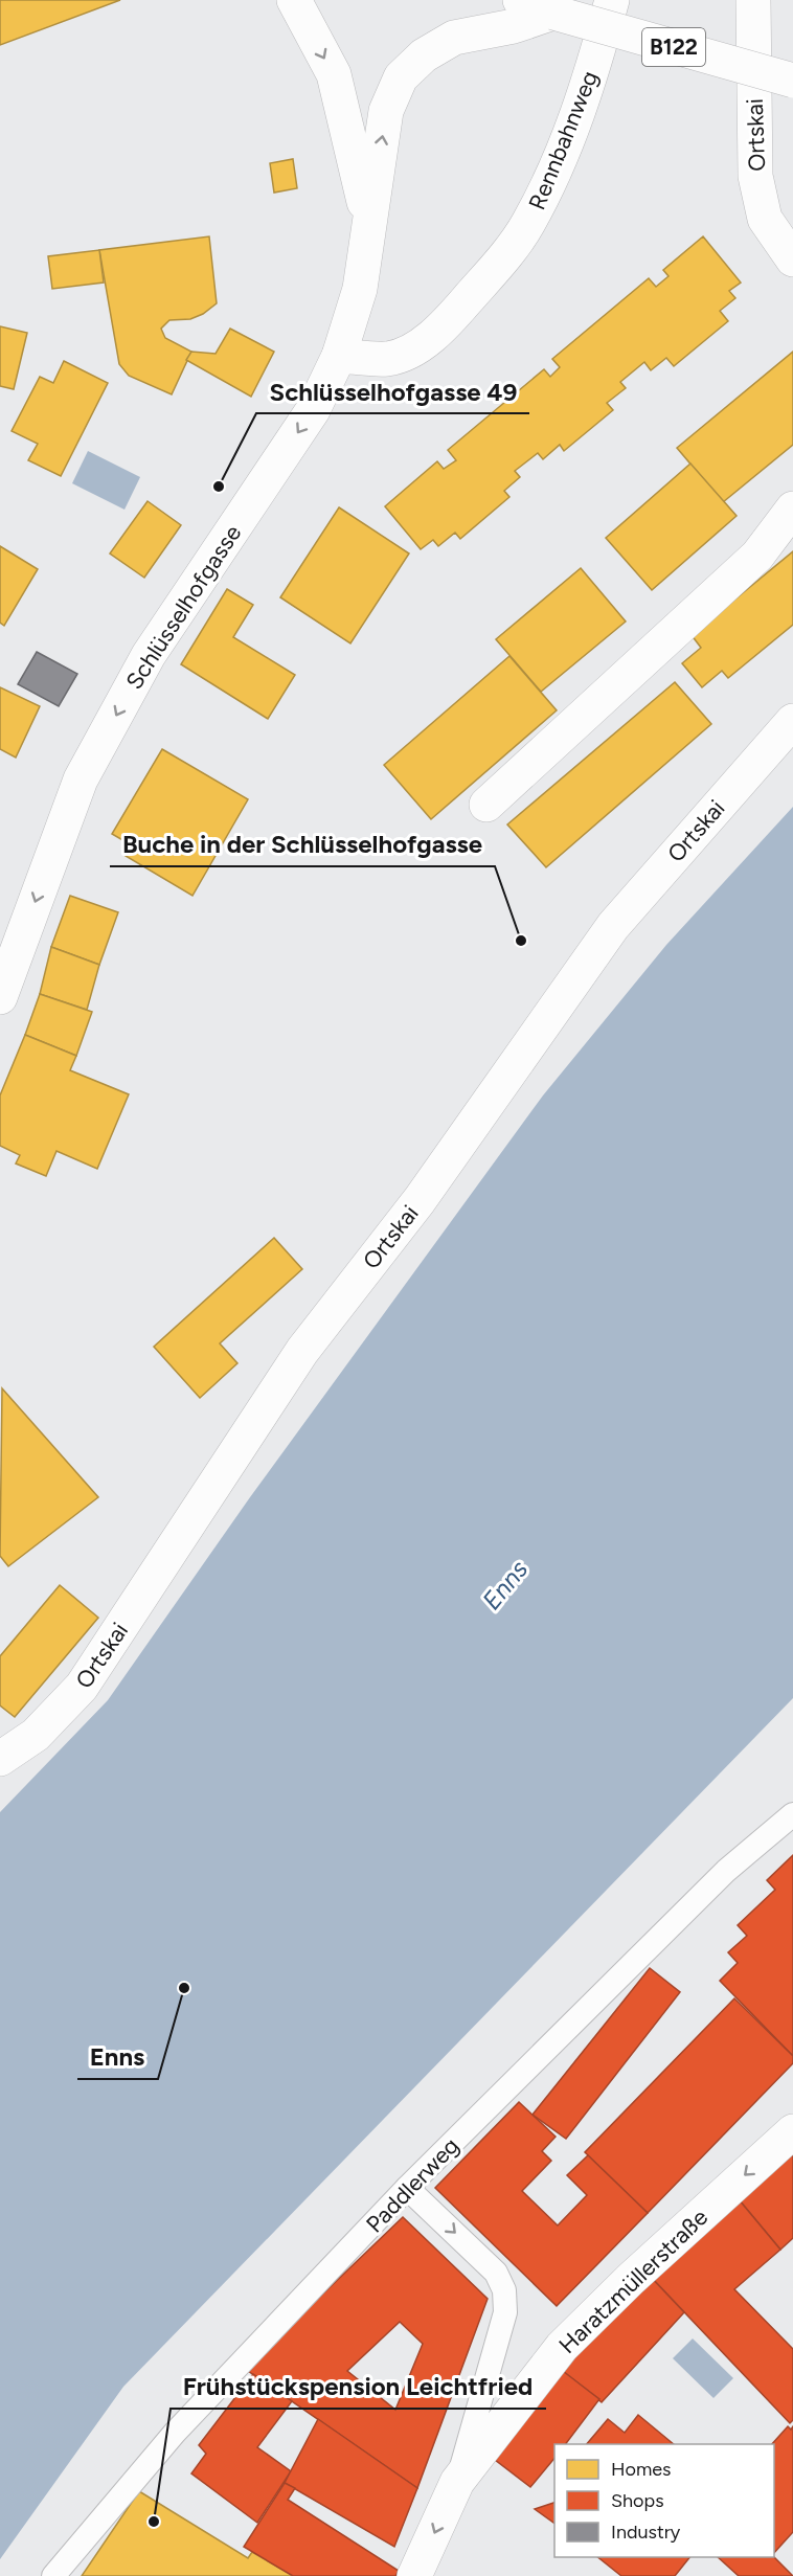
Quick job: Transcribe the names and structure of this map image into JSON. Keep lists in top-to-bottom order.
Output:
{
  "streets": {
    "street": [
      "B122",
      "Ortskai",
      "Rennbahnweg",
      "Schlüsselhofgasse",
      "Haratzmüllerstraße"
    ],
    "lane": ["Paddlerweg"]
  },
  "crossings": [
    ["B122", "Schlüsselhofgasse"],
    ["Rennbahnweg", "Schlüsselhofgasse"]
  ],
  "one_way": ["Haratzmüllerstraße"],
  "water": ["Enns"],
  "places": [
    "Schlüsselhofgasse 49",
    "Buche in der Schlüsselhofgasse",
    "Enns",
    "Frühstückspension Leichtfried"
  ],
  "legend": ["Homes", "Shops", "Industry"]
}
